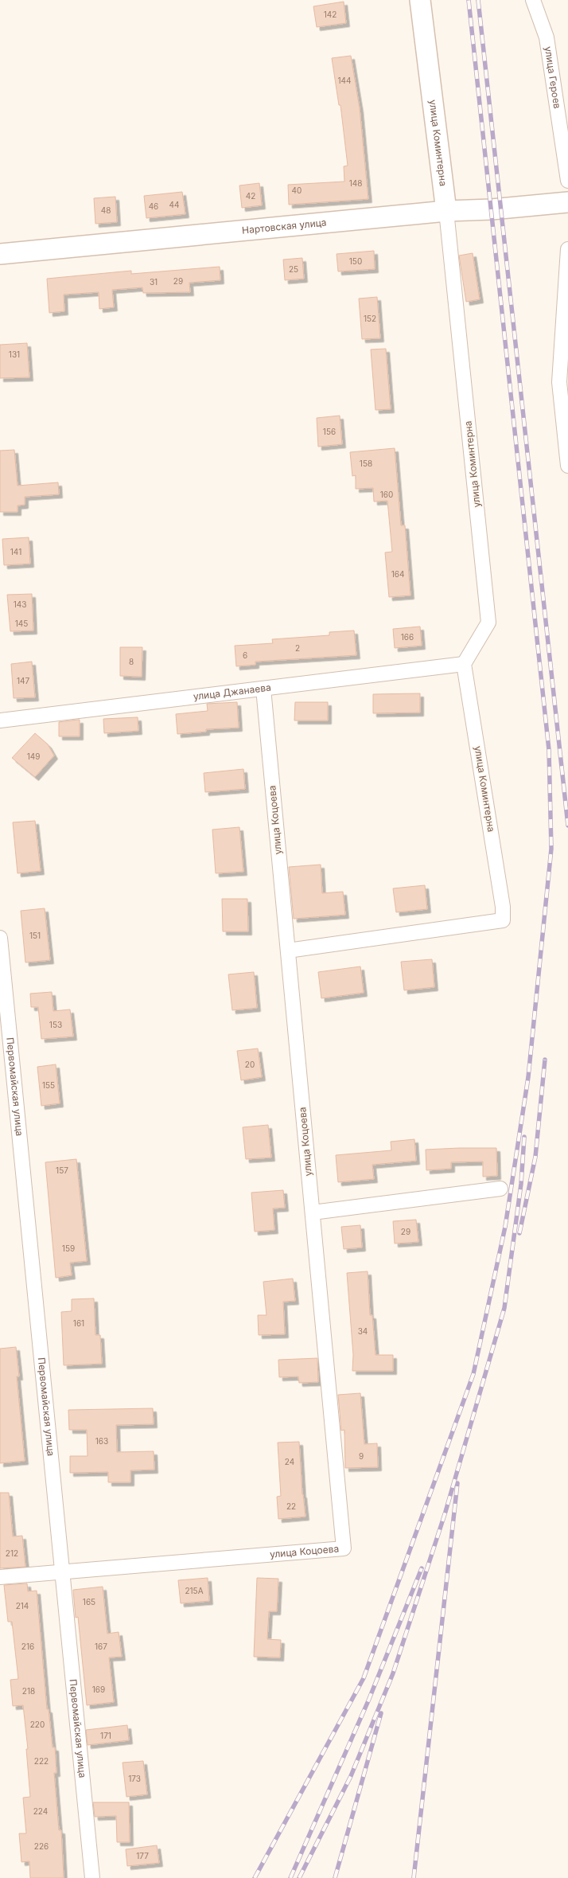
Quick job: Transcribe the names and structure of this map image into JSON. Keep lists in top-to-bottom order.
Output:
{
  "streets": {
    "street": [
      "улица Героев",
      "улица Коминтерна",
      "Нартовская улица",
      "улица Джанаева",
      "улица Коцоева",
      "Первомайская улица"
    ]
  },
  "crossings": [
    ["улица Коминтерна", "Нартовская улица"],
    ["улица Коминтерна", "улица Джанаева"],
    ["улица Коминтерна", "улица Коцоева"],
    ["улица Джанаева", "улица Коцоева"],
    ["улица Коцоева", "Первомайская улица"]
  ],
  "house_numbers": [
    "142",
    "144",
    "148",
    "40",
    "42",
    "44",
    "46",
    "48",
    "150",
    "25",
    "29",
    "31",
    "152",
    "131",
    "156",
    "158",
    "160",
    "141",
    "164",
    "143",
    "145",
    "166",
    "2",
    "6",
    "8",
    "147",
    "149",
    "151",
    "153",
    "20",
    "155",
    "157",
    "29",
    "159",
    "161",
    "34",
    "163",
    "9",
    "24",
    "22",
    "212",
    "215А",
    "165",
    "214",
    "216",
    "167",
    "169",
    "218",
    "220",
    "171",
    "222",
    "173",
    "224",
    "226",
    "177"
  ]
}
